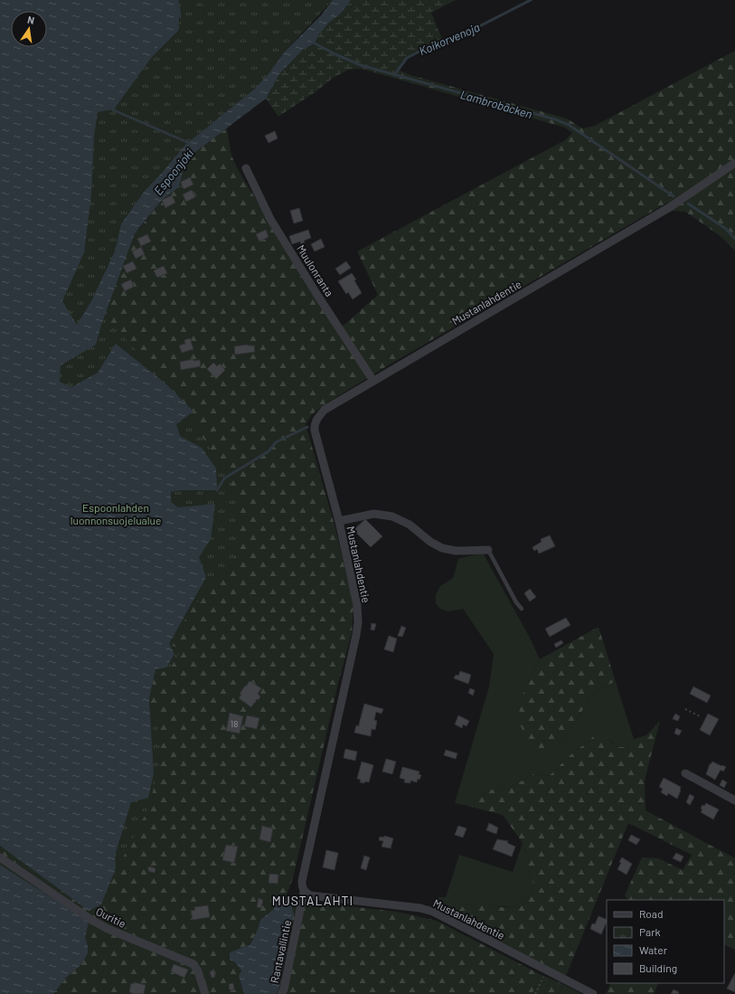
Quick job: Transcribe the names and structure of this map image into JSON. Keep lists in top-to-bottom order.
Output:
{
  "streets": {
    "street": [
      "Muulonranta",
      "Mustanlahdentie",
      "Ouritie",
      "Rantavallintie"
    ]
  },
  "crossings": [
    ["Muulonranta", "Mustanlahdentie"],
    ["Mustanlahdentie", "Rantavallintie"]
  ],
  "districts": ["MUSTALAHTI"],
  "water": ["Koikorvenoja", "Lambrobäcken", "Espoonjoki"],
  "parks": ["Espoonlahden luonnonsuojelualue"],
  "house_numbers": ["18"],
  "legend": [
    "Road",
    "Park",
    "Water",
    "Building"
  ],
  "north": "top"
}
